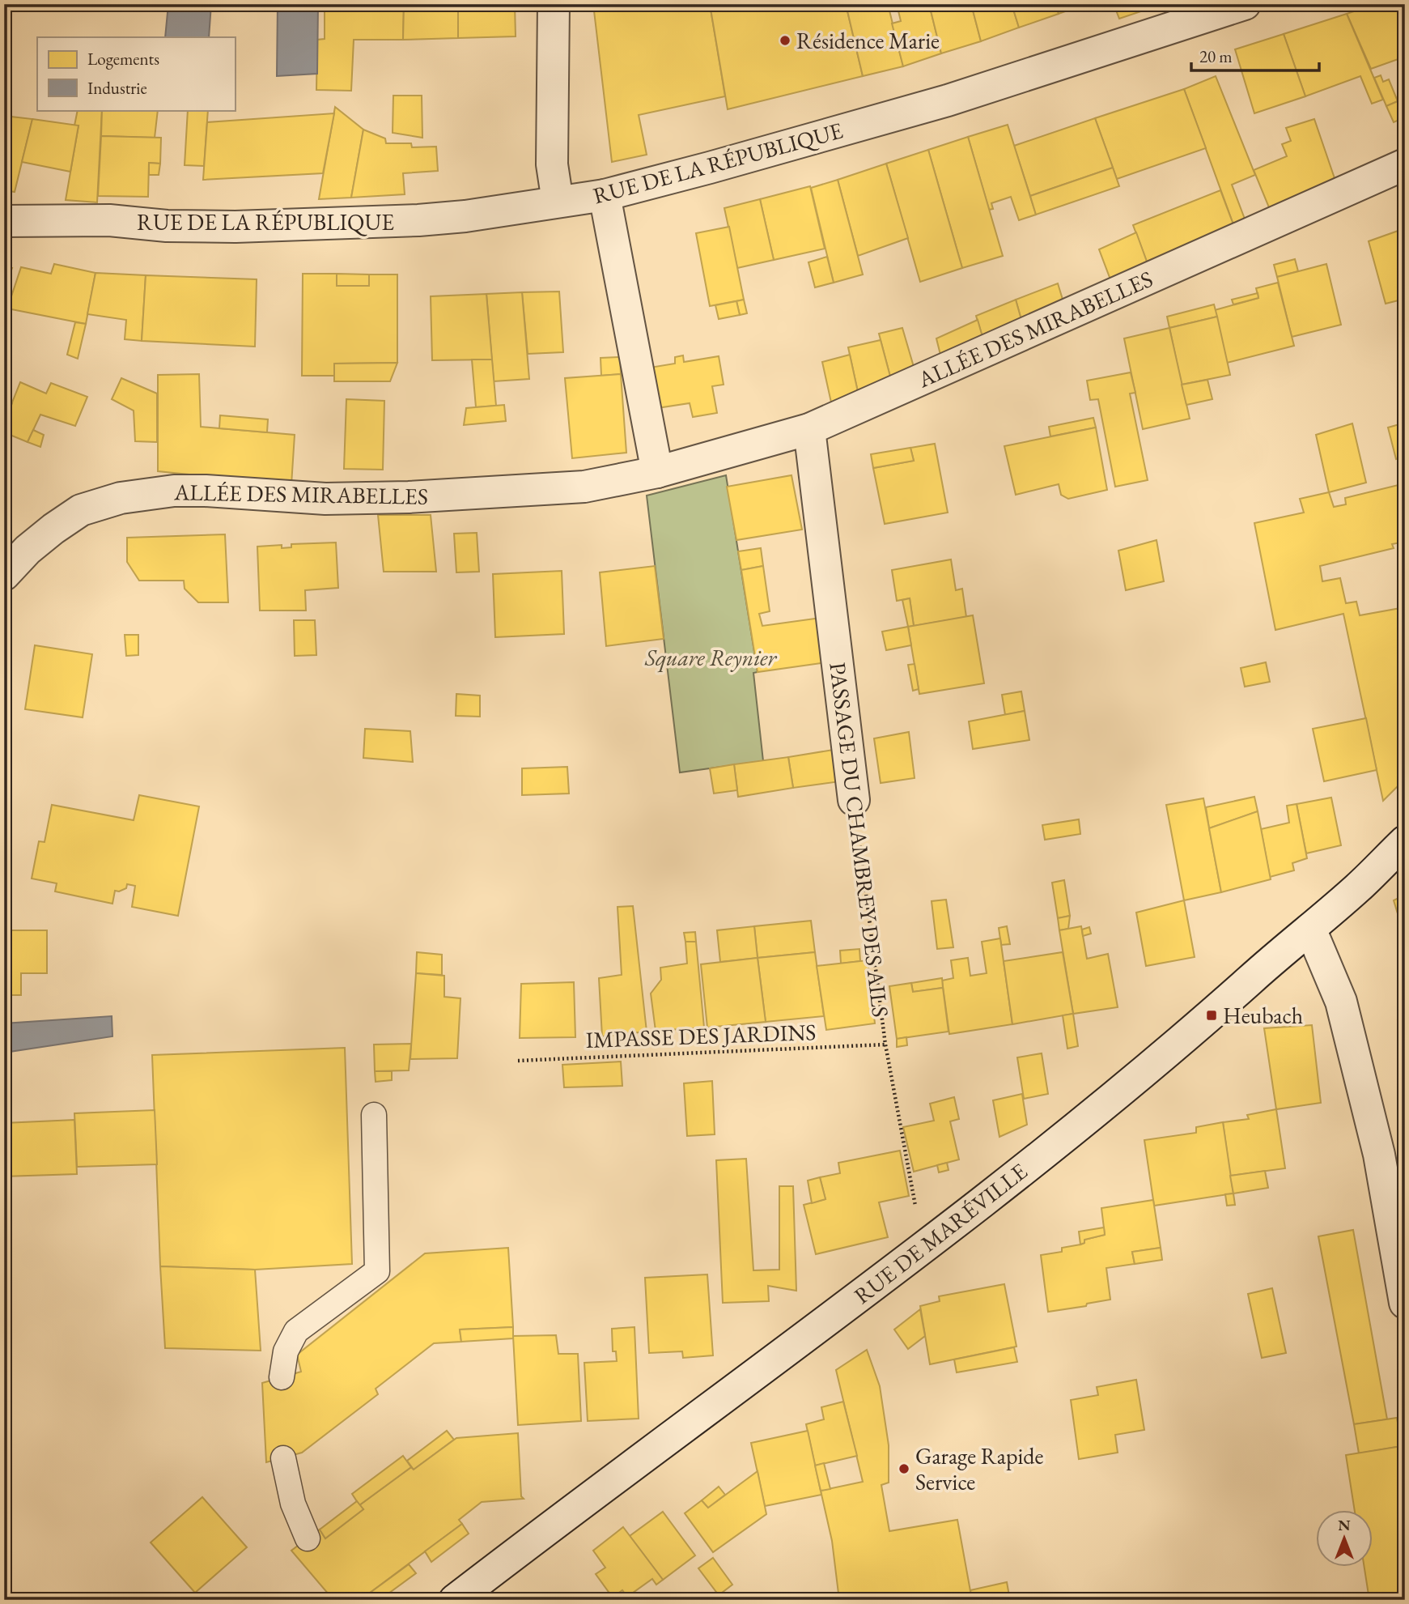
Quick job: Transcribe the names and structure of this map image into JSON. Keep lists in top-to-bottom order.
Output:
{
  "streets": {
    "street": [
      "RUE DE LA RÉPUBLIQUE",
      "ALLÉE DES MIRABELLES",
      "PASSAGE DU CHAMBREY DES AILS",
      "RUE DE MARÉVILLE"
    ],
    "path": ["IMPASSE DES JARDINS"]
  },
  "crossings": [
    ["ALLÉE DES MIRABELLES", "PASSAGE DU CHAMBREY DES AILS"],
    ["PASSAGE DU CHAMBREY DES AILS", "IMPASSE DES JARDINS"],
    ["PASSAGE DU CHAMBREY DES AILS", "RUE DE MARÉVILLE"]
  ],
  "parks": ["Square Reynier"],
  "places": {
    "other": ["Résidence Marie", "Garage Rapide Service"],
    "transit": ["Heubach"]
  },
  "legend": ["Logements", "Industrie"],
  "scale_bar": "20 m",
  "north": "top"
}
